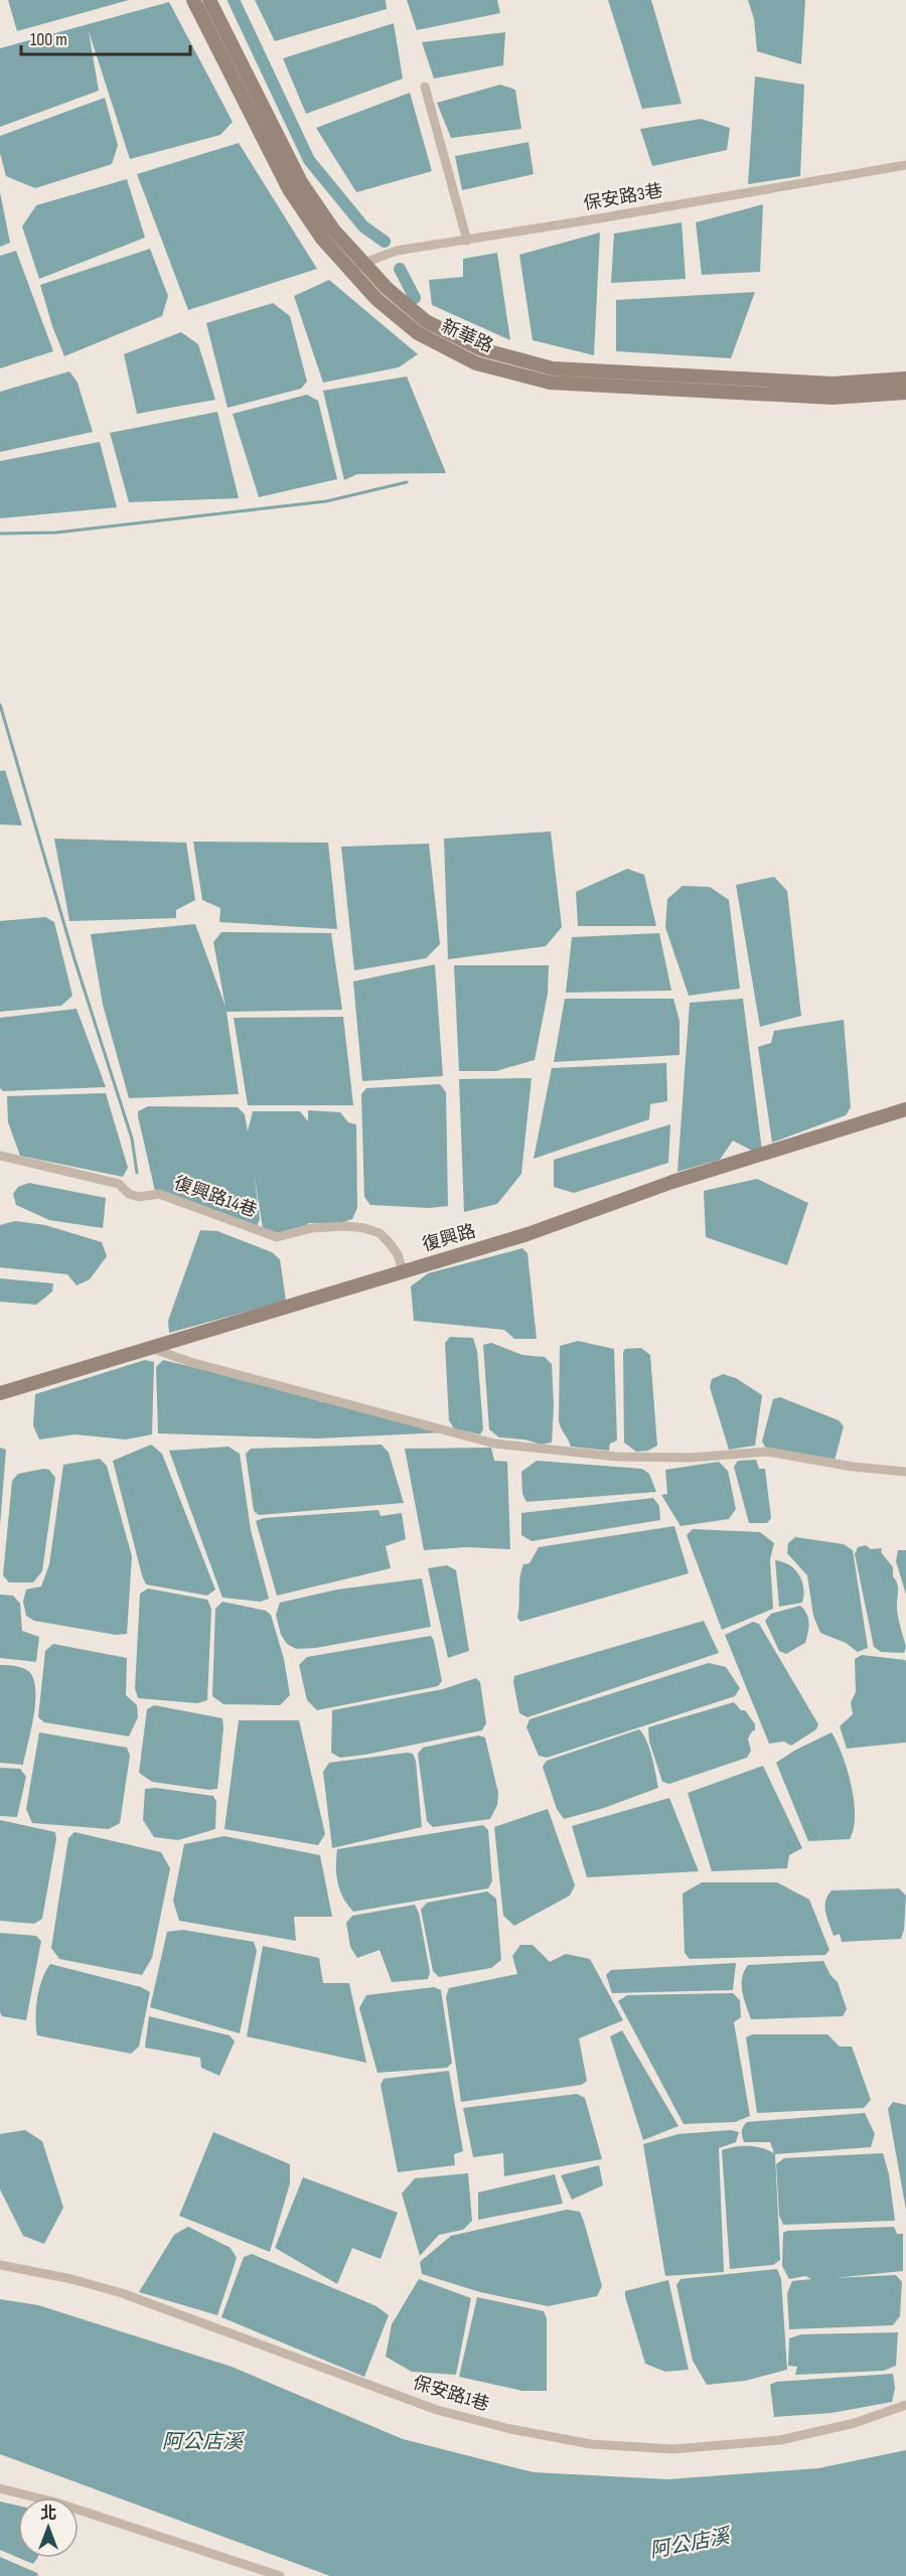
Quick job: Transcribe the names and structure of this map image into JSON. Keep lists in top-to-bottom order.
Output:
{
  "streets": {
    "street": [
      "保安路3巷",
      "新華路",
      "復興路14巷",
      "復興路",
      "保安路1巷"
    ]
  },
  "crossings": [
    ["保安路3巷", "新華路"],
    ["復興路14巷", "復興路"]
  ],
  "water": ["阿公店溪"],
  "scale_bar": "100 m",
  "north": "top"
}
